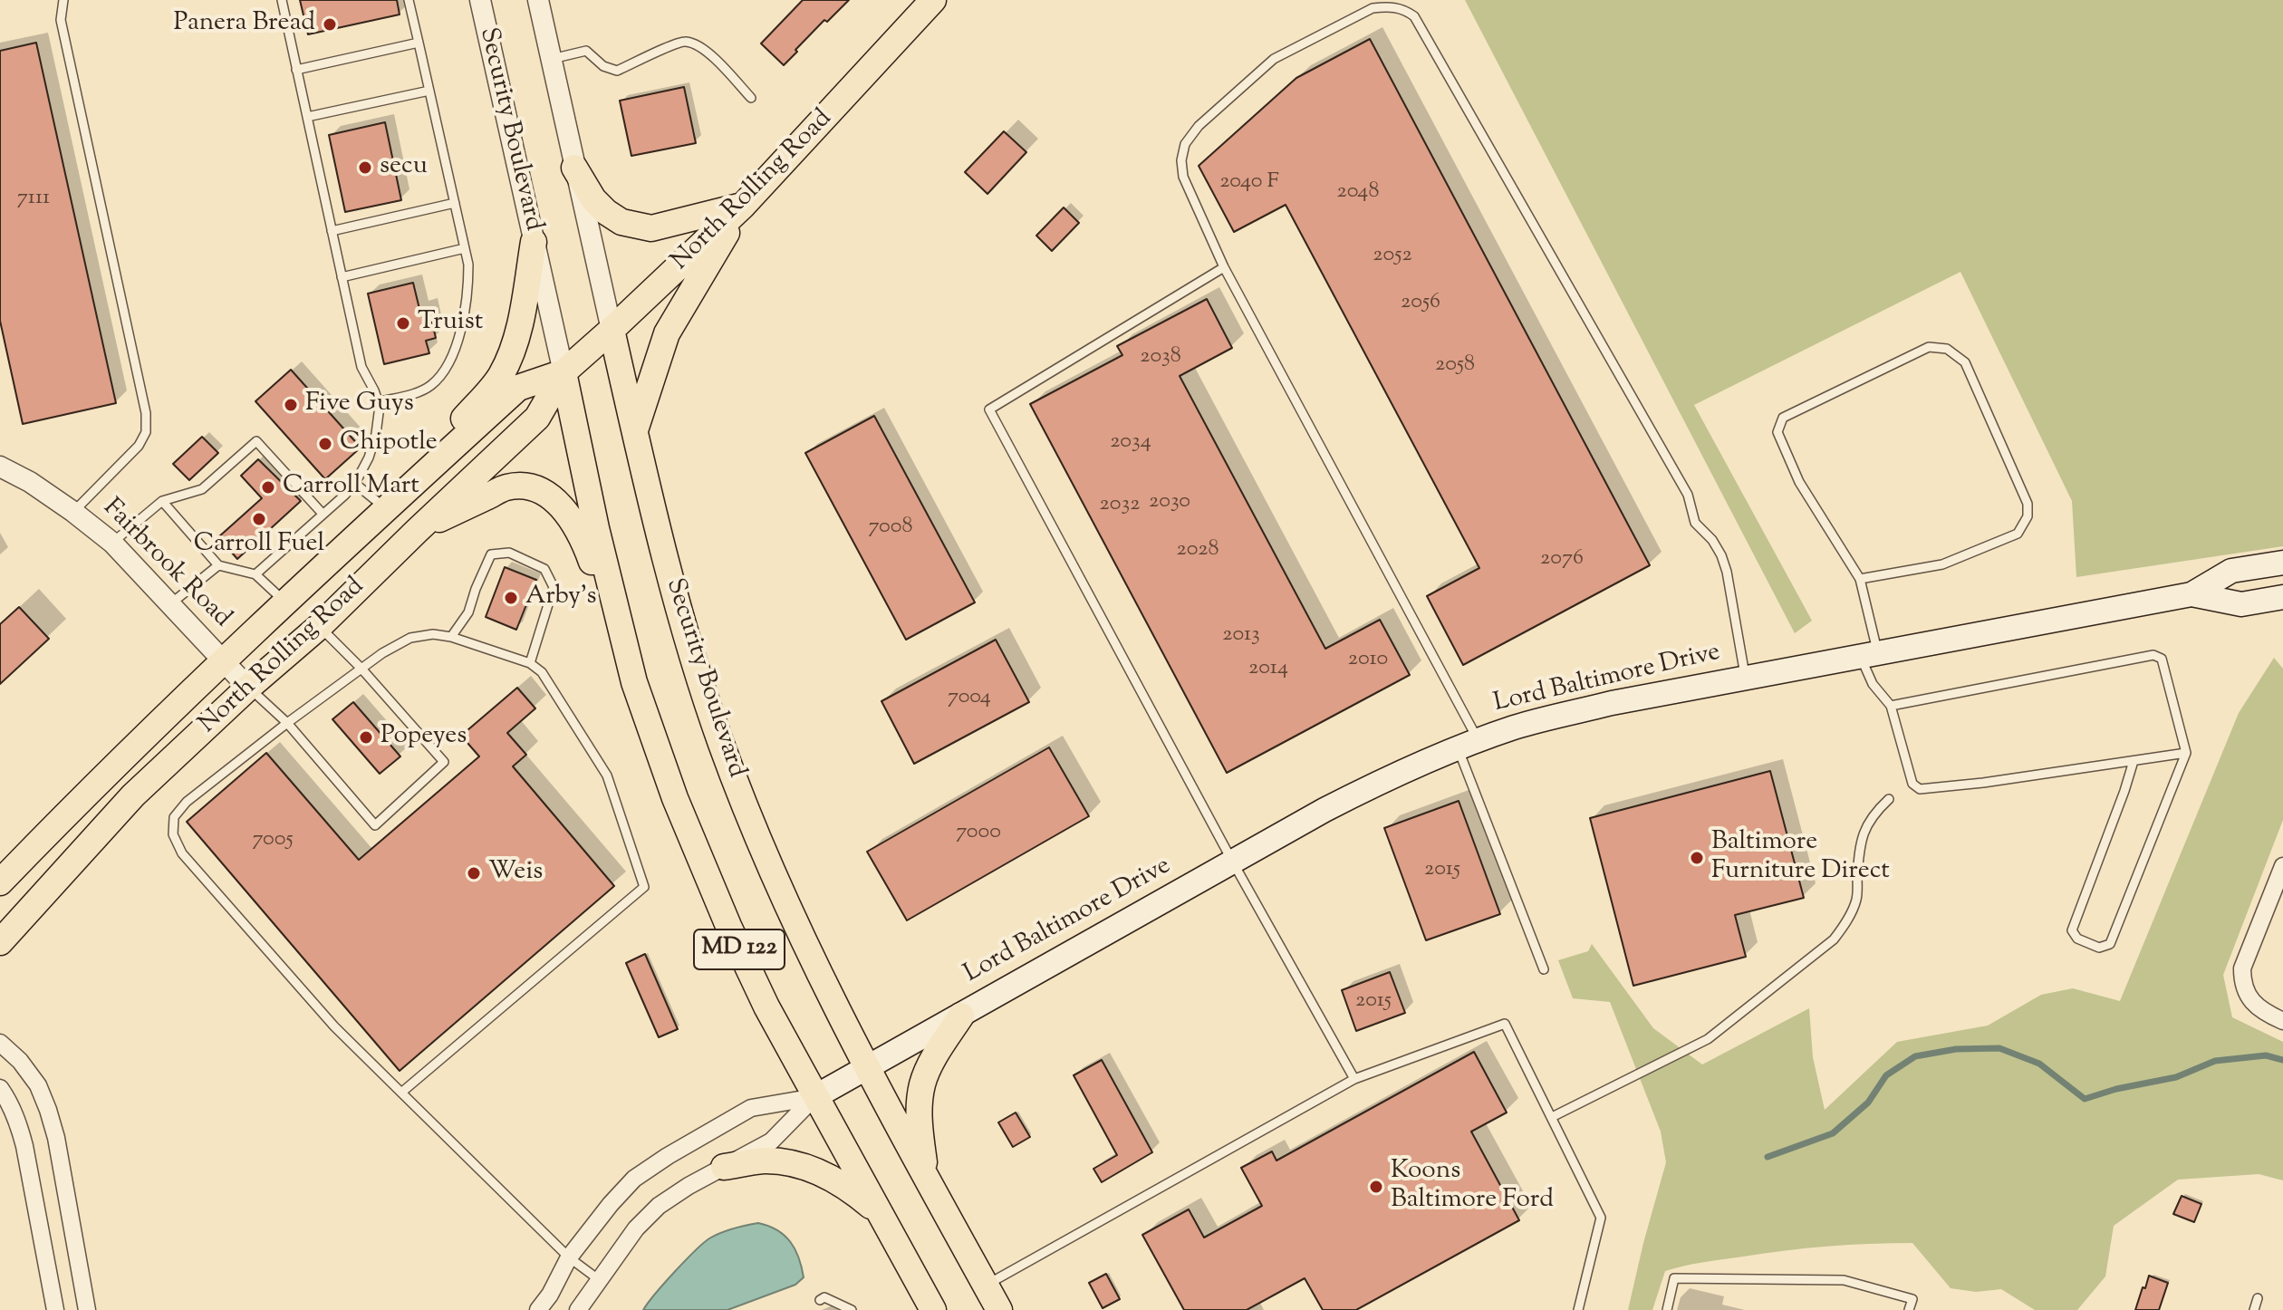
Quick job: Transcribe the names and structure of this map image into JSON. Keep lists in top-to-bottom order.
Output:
{
  "streets": {
    "main road": [
      "Security Boulevard",
      "North Rolling Road",
      "Lord Baltimore Drive",
      "MD 122"
    ],
    "street": ["Fairbrook Road"]
  },
  "crossings": [
    ["Security Boulevard", "North Rolling Road"],
    ["Security Boulevard", "Lord Baltimore Drive"],
    ["North Rolling Road", "Fairbrook Road"]
  ],
  "places": [
    "Panera Bread",
    "secu",
    "Truist",
    "Five Guys",
    "Chipotle",
    "Carroll Mart",
    "Carroll Fuel",
    "Arby's",
    "Popeyes",
    "Baltimore Furniture Direct",
    "Weis",
    "Koons Baltimore Ford"
  ],
  "house_numbers": [
    "2040 F",
    "2048",
    "7111",
    "2052",
    "2056",
    "2038",
    "2058",
    "2034",
    "2030",
    "2032",
    "7008",
    "2028",
    "2076",
    "2013",
    "2010",
    "2014",
    "7004",
    "7000",
    "7005",
    "2015",
    "2015"
  ]
}
